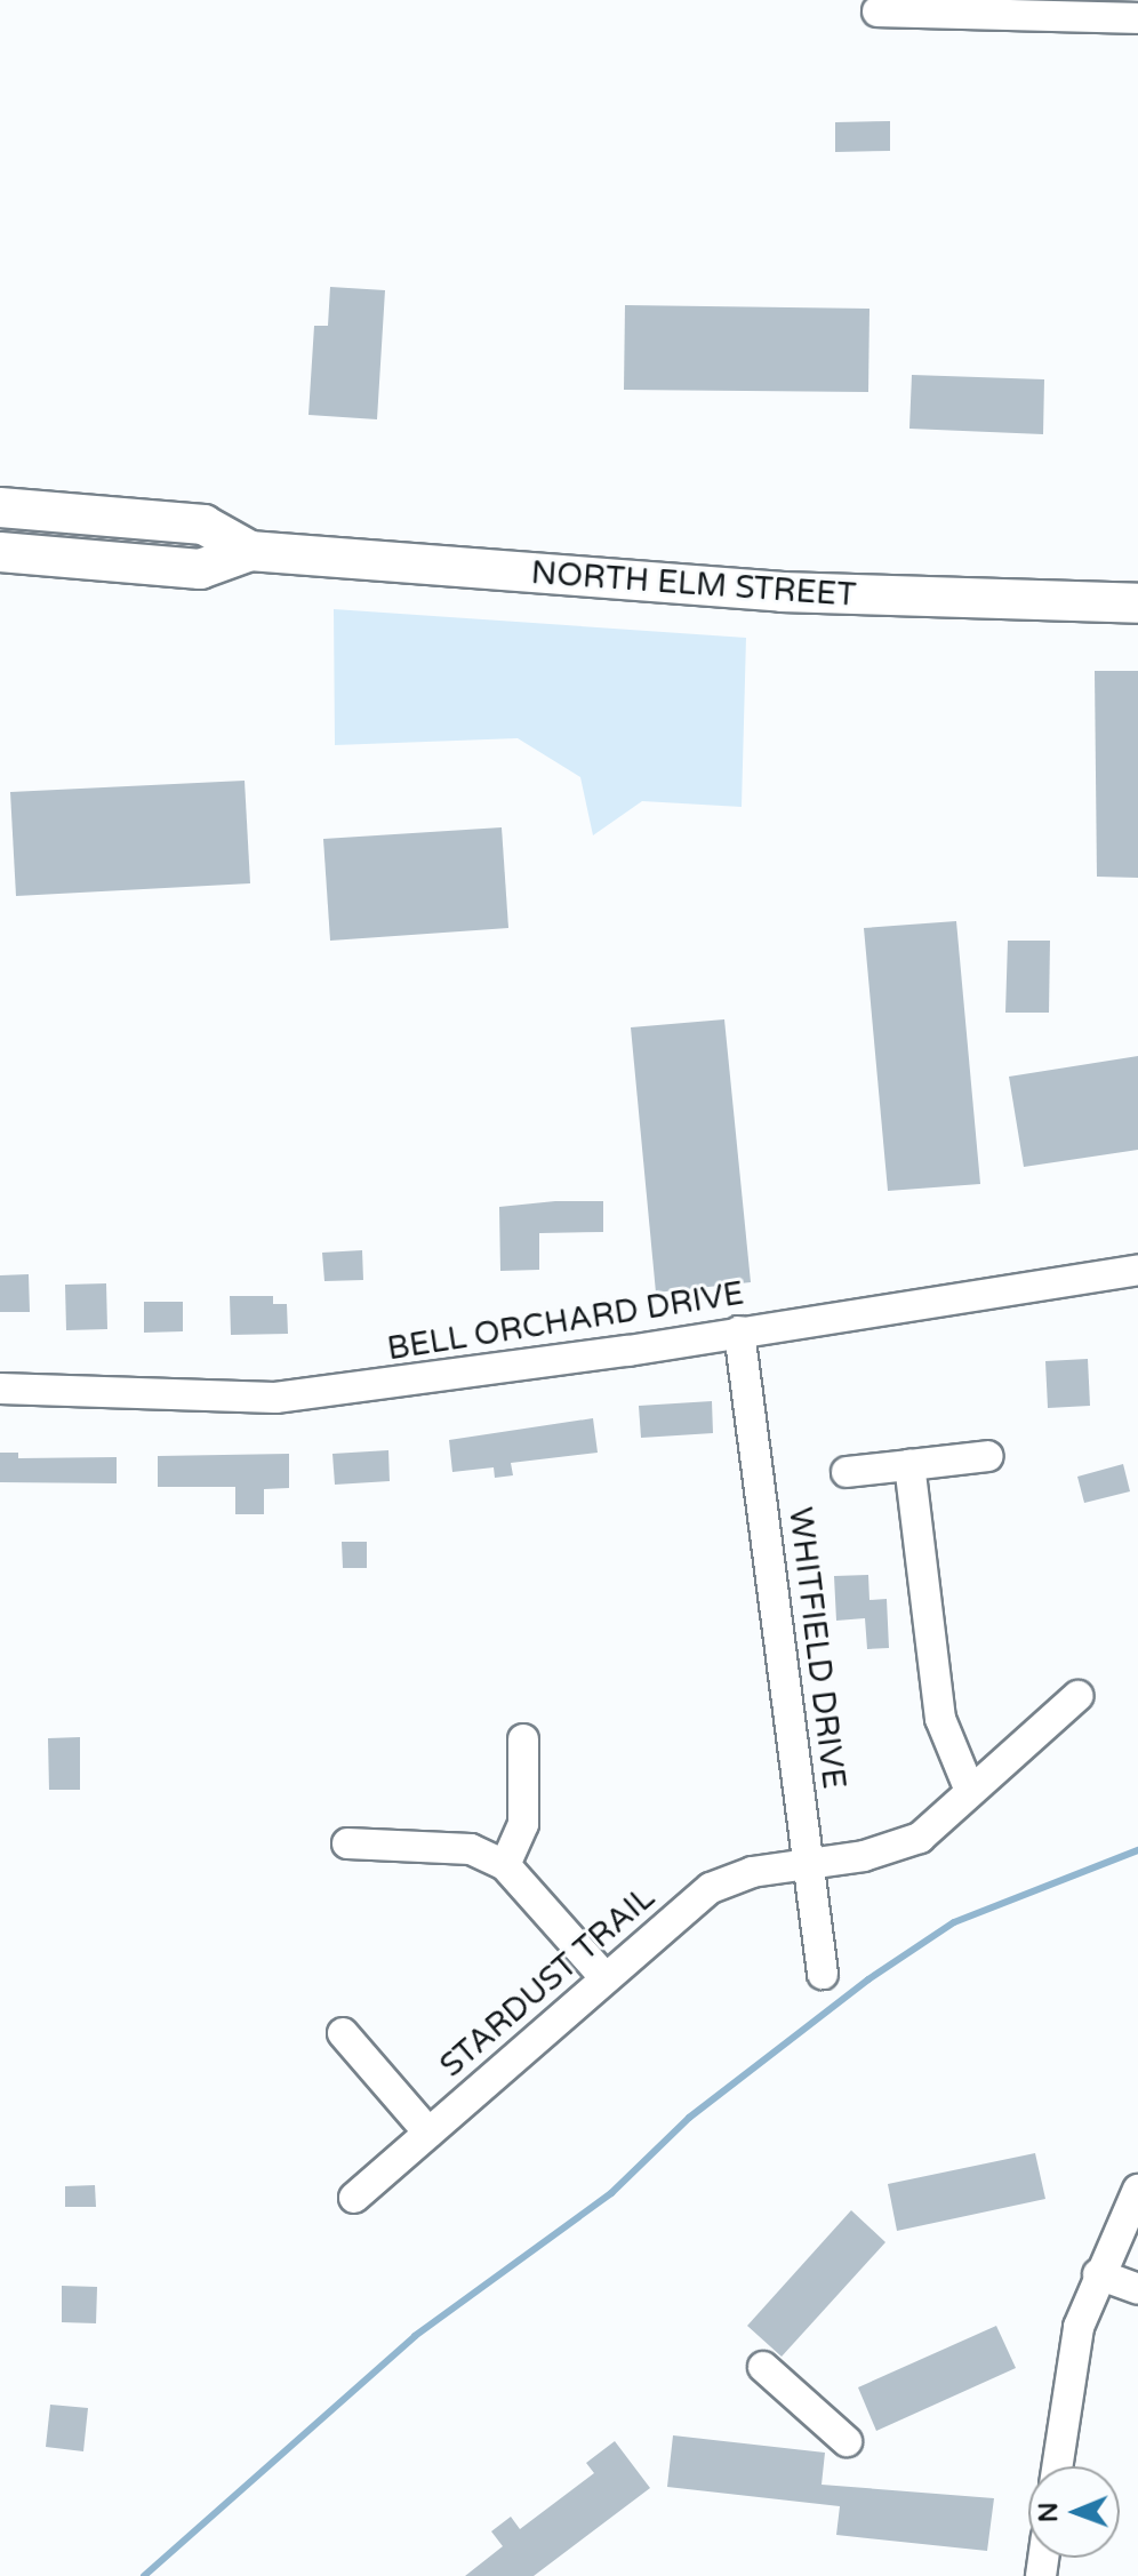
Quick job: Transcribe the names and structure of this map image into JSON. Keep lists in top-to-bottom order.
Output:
{
  "streets": {
    "main road": ["NORTH ELM STREET"],
    "street": ["BELL ORCHARD DRIVE", "WHITFIELD DRIVE", "STARDUST TRAIL"]
  },
  "crossings": [
    ["BELL ORCHARD DRIVE", "WHITFIELD DRIVE"],
    ["WHITFIELD DRIVE", "STARDUST TRAIL"]
  ],
  "north": "left"
}
